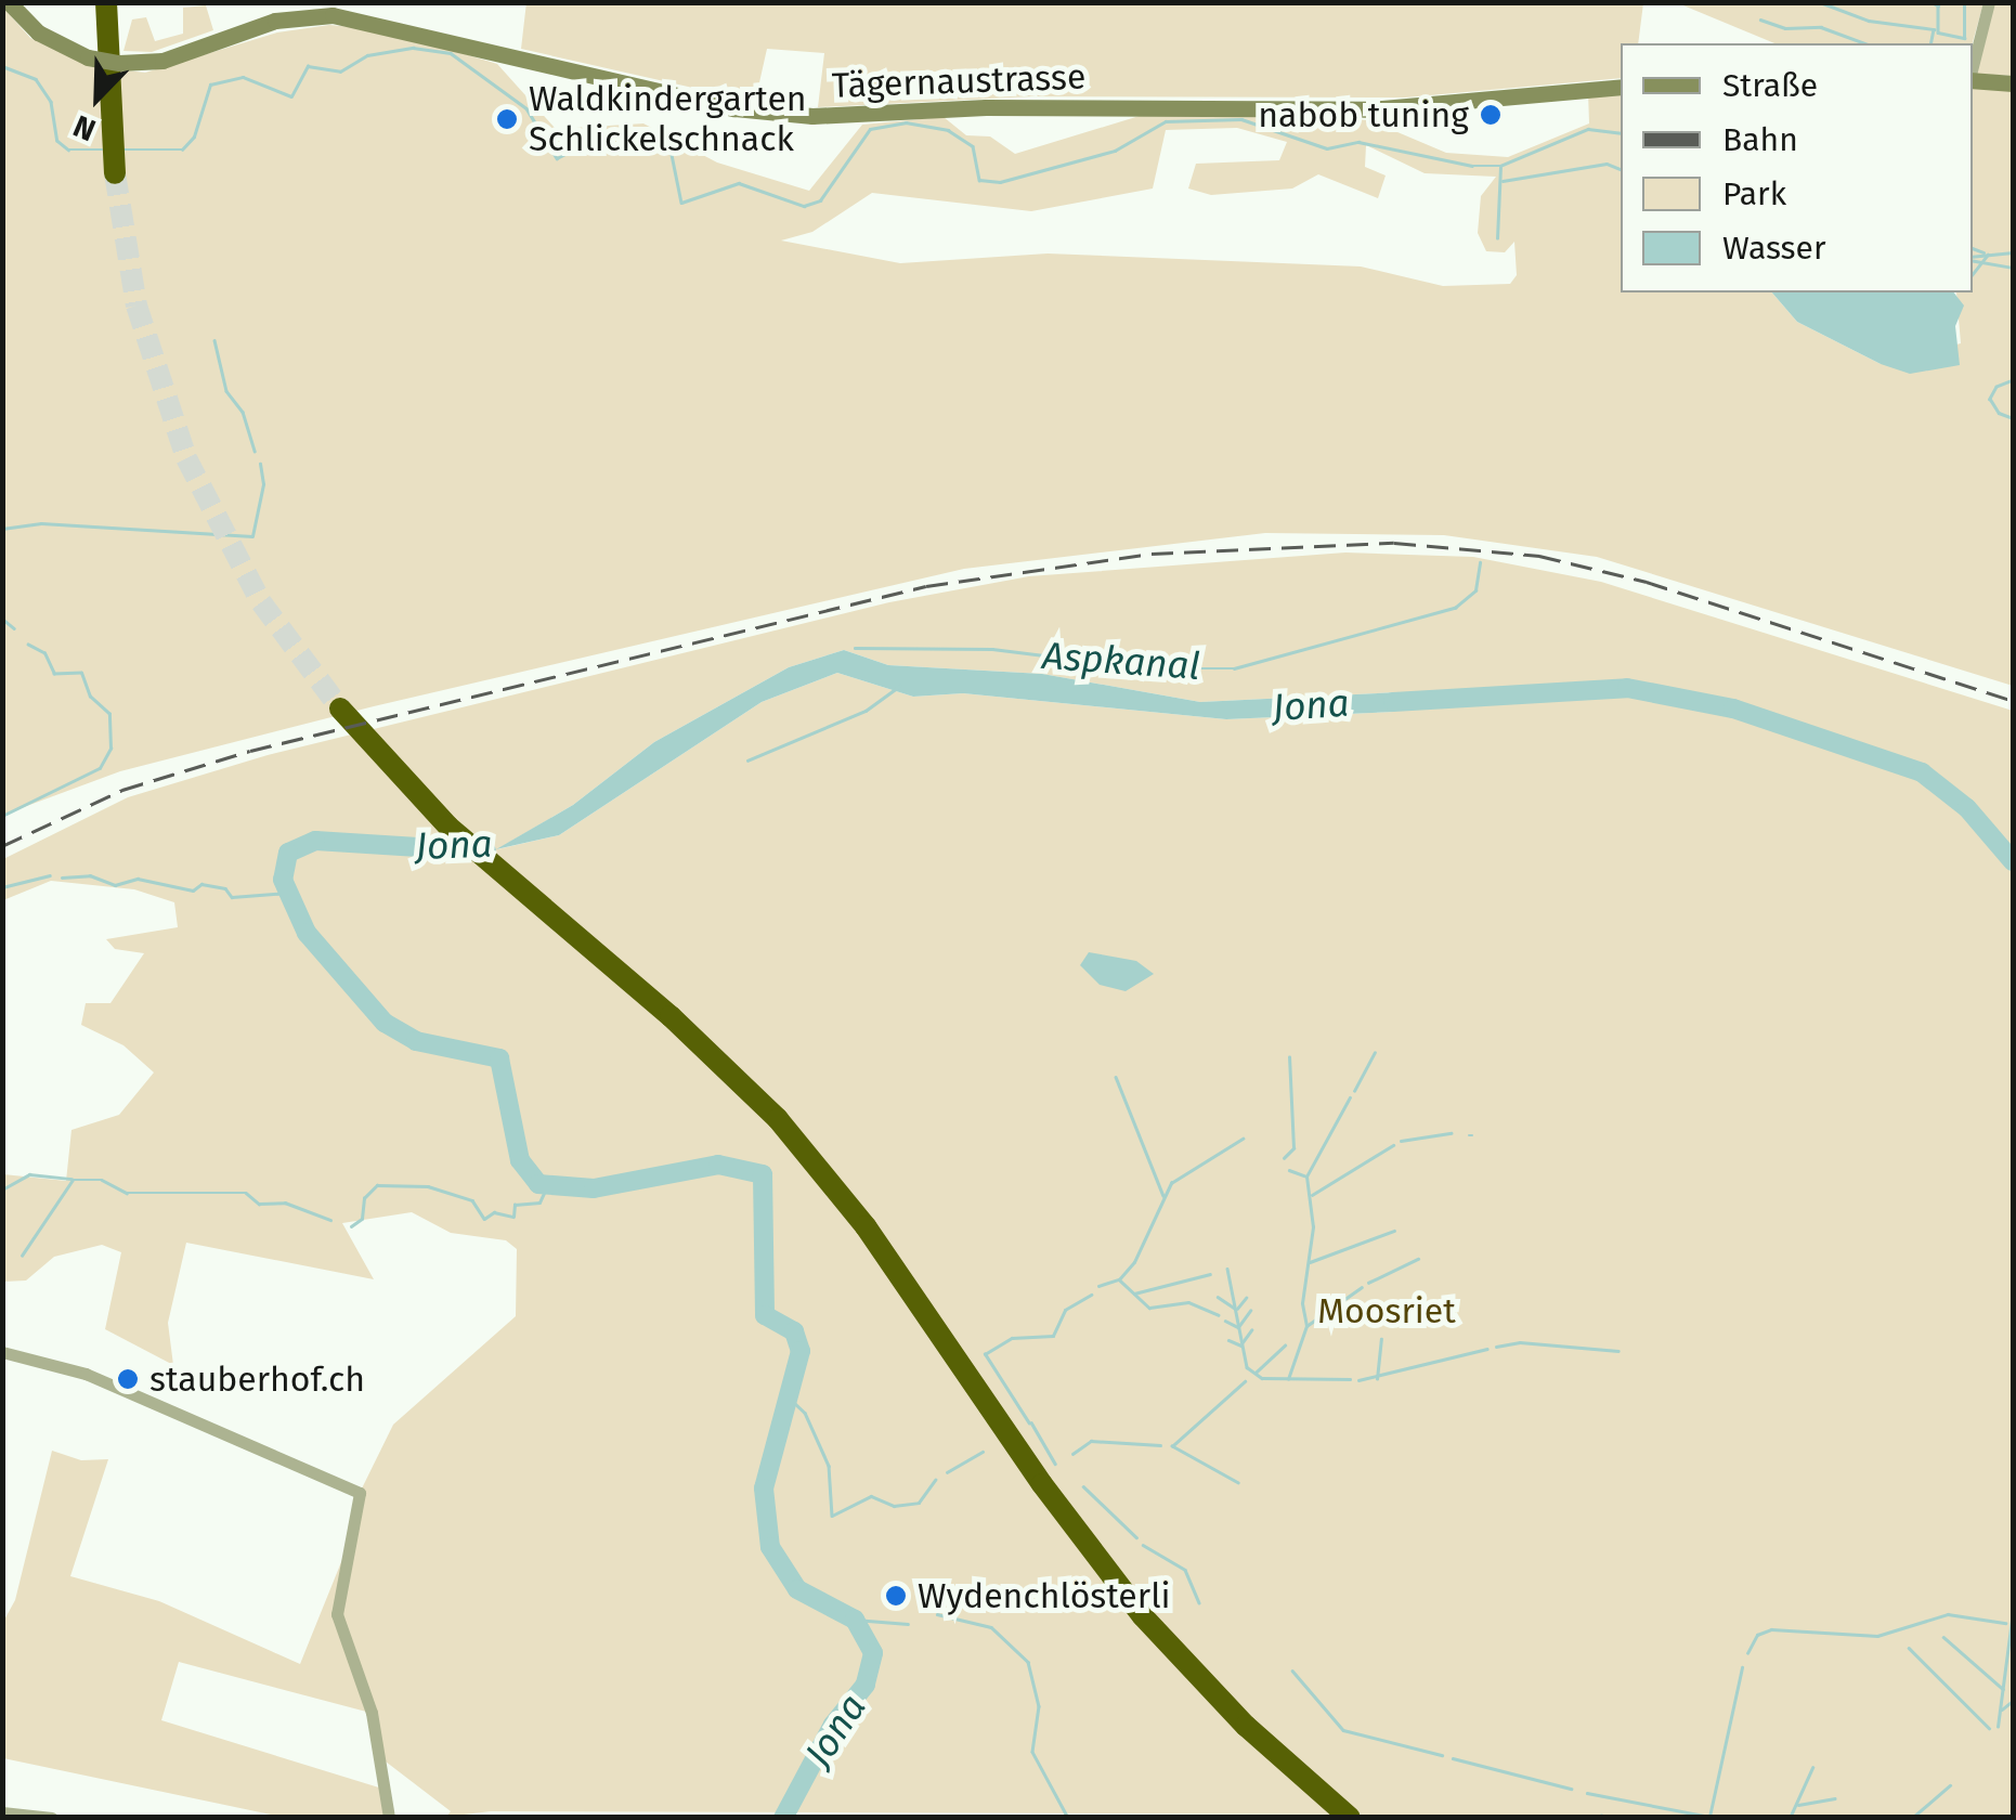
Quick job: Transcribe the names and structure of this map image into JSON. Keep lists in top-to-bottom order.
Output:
{
  "streets": {
    "street": ["Tägernaustrasse"]
  },
  "water": ["Aspkanal", "Jona"],
  "parks": ["Moosriet"],
  "places": [
    "nabob tuning",
    "Waldkindergarten Schlickelschnack",
    "stauberhof.ch",
    "Wydenchlösterli"
  ],
  "legend": [
    "Straße",
    "Bahn",
    "Park",
    "Wasser"
  ],
  "north": "bottom left"
}
